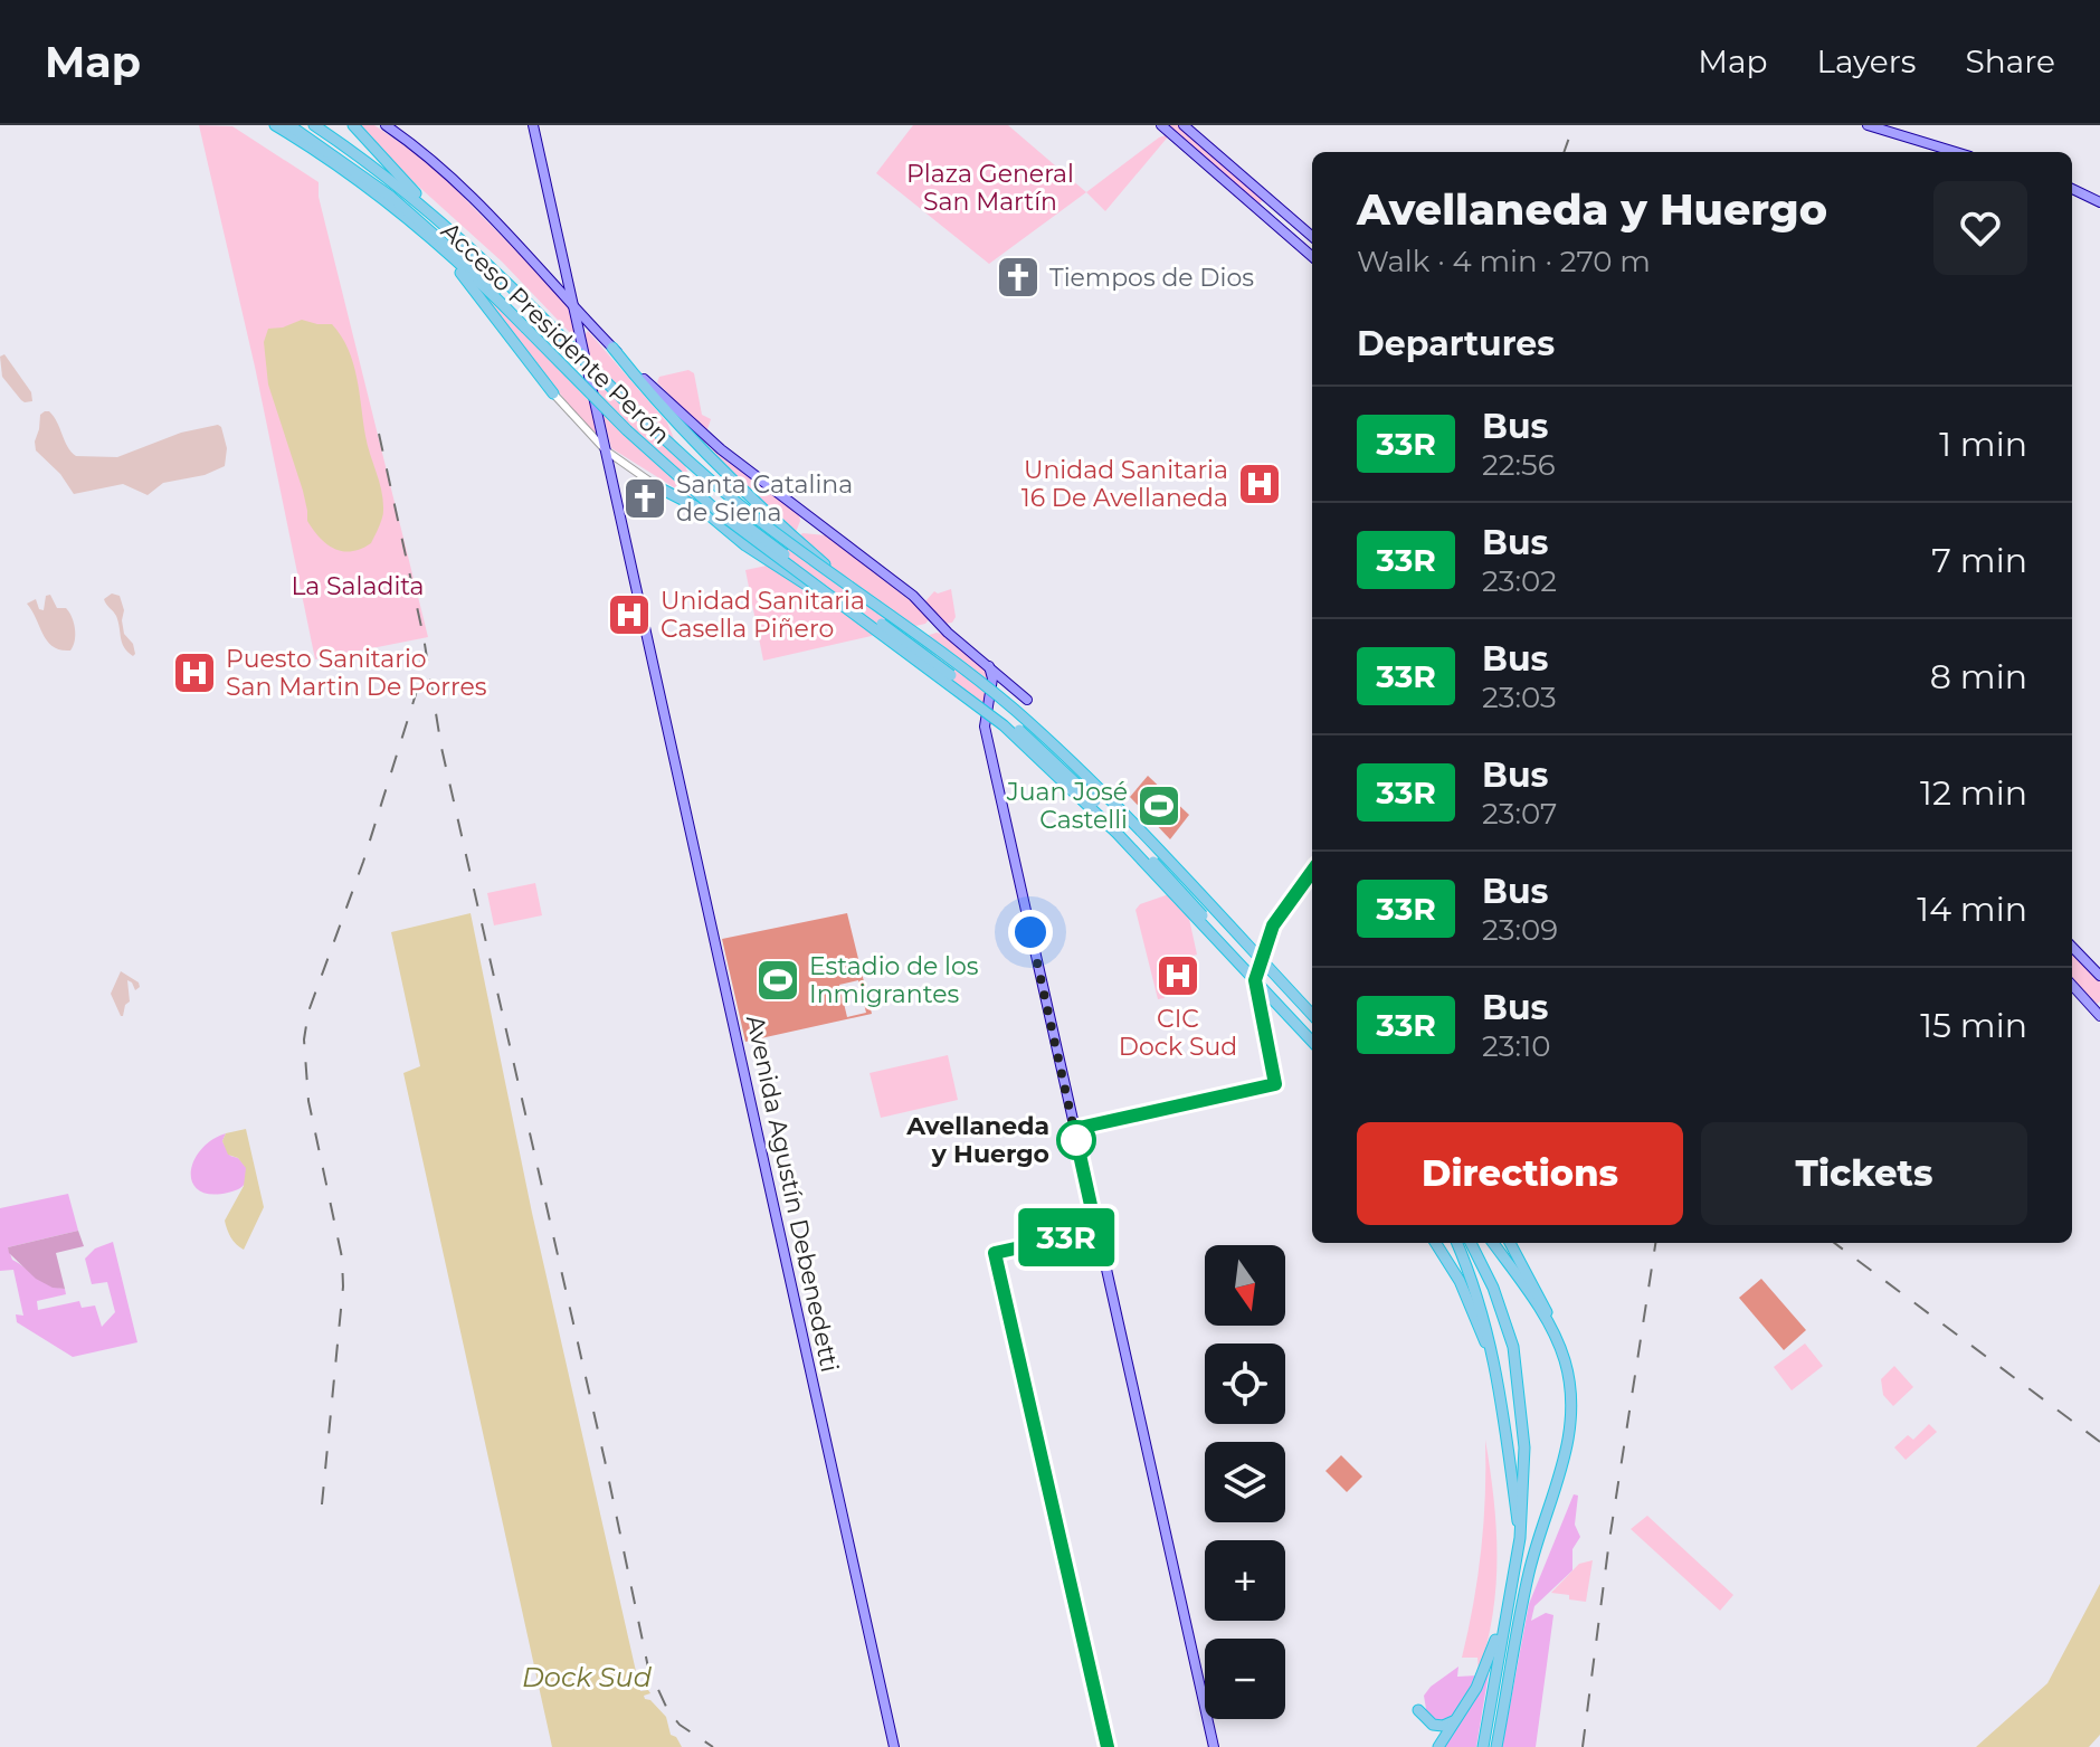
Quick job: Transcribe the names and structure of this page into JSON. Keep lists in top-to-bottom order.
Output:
{
  "streets": {
    "highway": ["Acceso Presidente Perón"],
    "main road": ["Avenida Agustín Debenedetti"]
  },
  "crossings": [
    ["Acceso Presidente Perón", "Avenida Agustín Debenedetti"]
  ],
  "water": ["Dock Sud"],
  "parks": ["Plaza General San Martín", "La Saladita"],
  "places": {
    "church": ["Tiempos de Dios", "Santa Catalina de Siena"],
    "hospital": [
      "Unidad Sanitaria 16 De Avellaneda",
      "Unidad Sanitaria Casella Piñero",
      "Puesto Sanitario San Martin De Porres",
      "CIC Dock Sud"
    ],
    "sports": ["Juan José Castelli", "Estadio de los Inmigrantes"],
    "other": ["Avellaneda y Huergo"]
  },
  "lines": ["bus line 33R"],
  "north": "bottom",
  "page": {
    "header": "Map",
    "nav": ["Map", "Layers", "Share"],
    "on_map": "33R",
    "heading": [
      ["Avellaneda y Huergo", "Walk · 4 min · 270 m"],
      "Departures"
    ],
    "list": [
      {
        "mark": "33R",
        "name": "Bus",
        "note": "22:56",
        "value": "1 min"
      },
      {
        "mark": "33R",
        "name": "Bus",
        "note": "23:02",
        "value": "7 min"
      },
      {
        "mark": "33R",
        "name": "Bus",
        "note": "23:03",
        "value": "8 min"
      },
      {
        "mark": "33R",
        "name": "Bus",
        "note": "23:07",
        "value": "12 min"
      },
      {
        "mark": "33R",
        "name": "Bus",
        "note": "23:09",
        "value": "14 min"
      },
      {
        "mark": "33R",
        "name": "Bus",
        "note": "23:10",
        "value": "15 min"
      }
    ],
    "buttons": ["Directions", "Tickets"],
    "map_buttons": ["+", "−"]
  }
}
